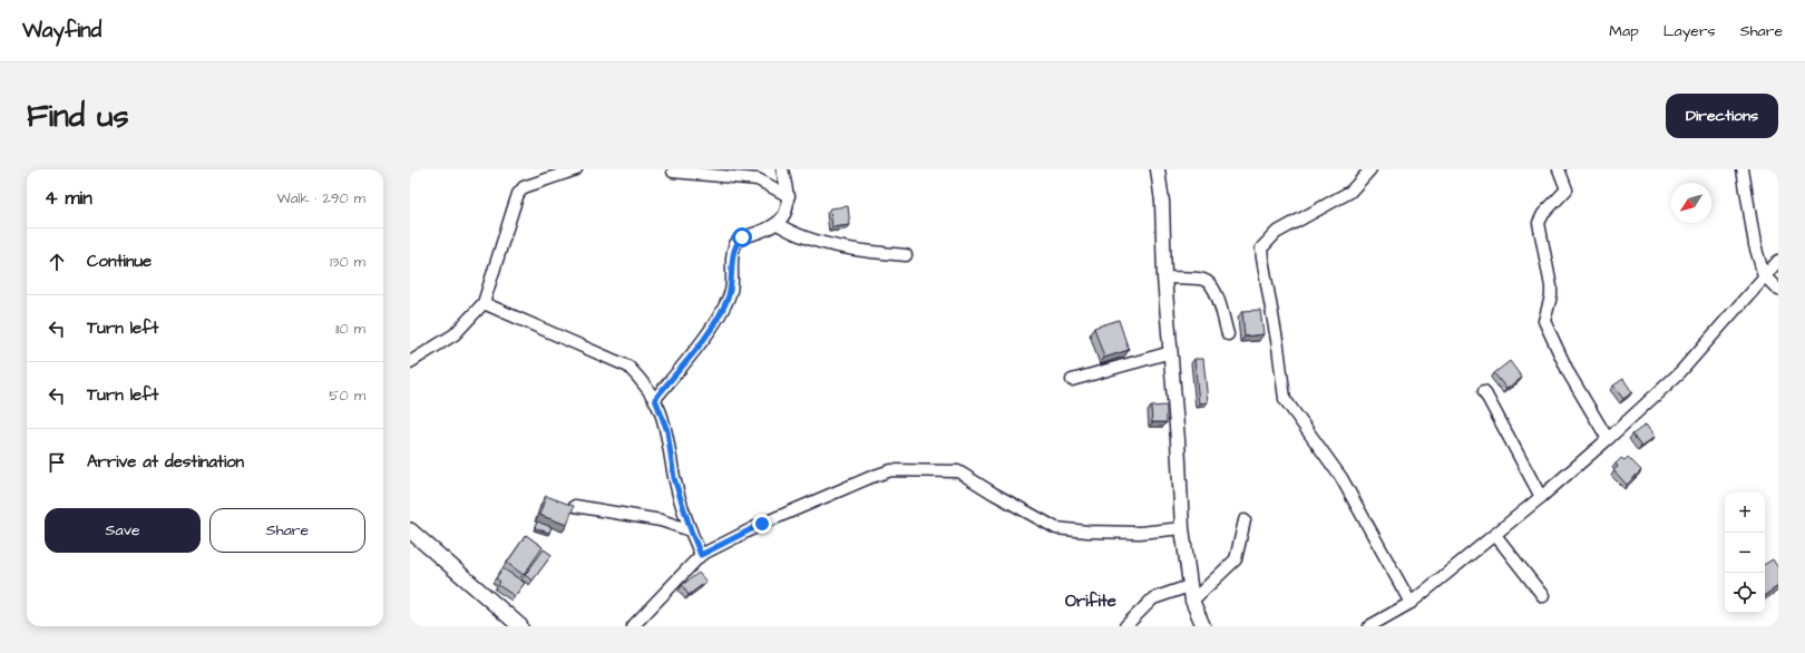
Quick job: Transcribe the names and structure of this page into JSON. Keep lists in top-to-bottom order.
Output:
{
  "districts": ["Orifite"],
  "north": "bottom left",
  "page": {
    "header": "Wayfind",
    "nav": ["Map", "Layers", "Share"],
    "buttons": [
      "Directions",
      ["Save", "Share"]
    ],
    "title": "Find us",
    "heading": ["4 min", "Walk · 290 m"],
    "list": [
      ["Continue", "130 m"],
      ["Turn left", "110 m"],
      ["Turn left", "50 m"],
      "Arrive at destination"
    ],
    "map_buttons": ["+", "−"]
  }
}
